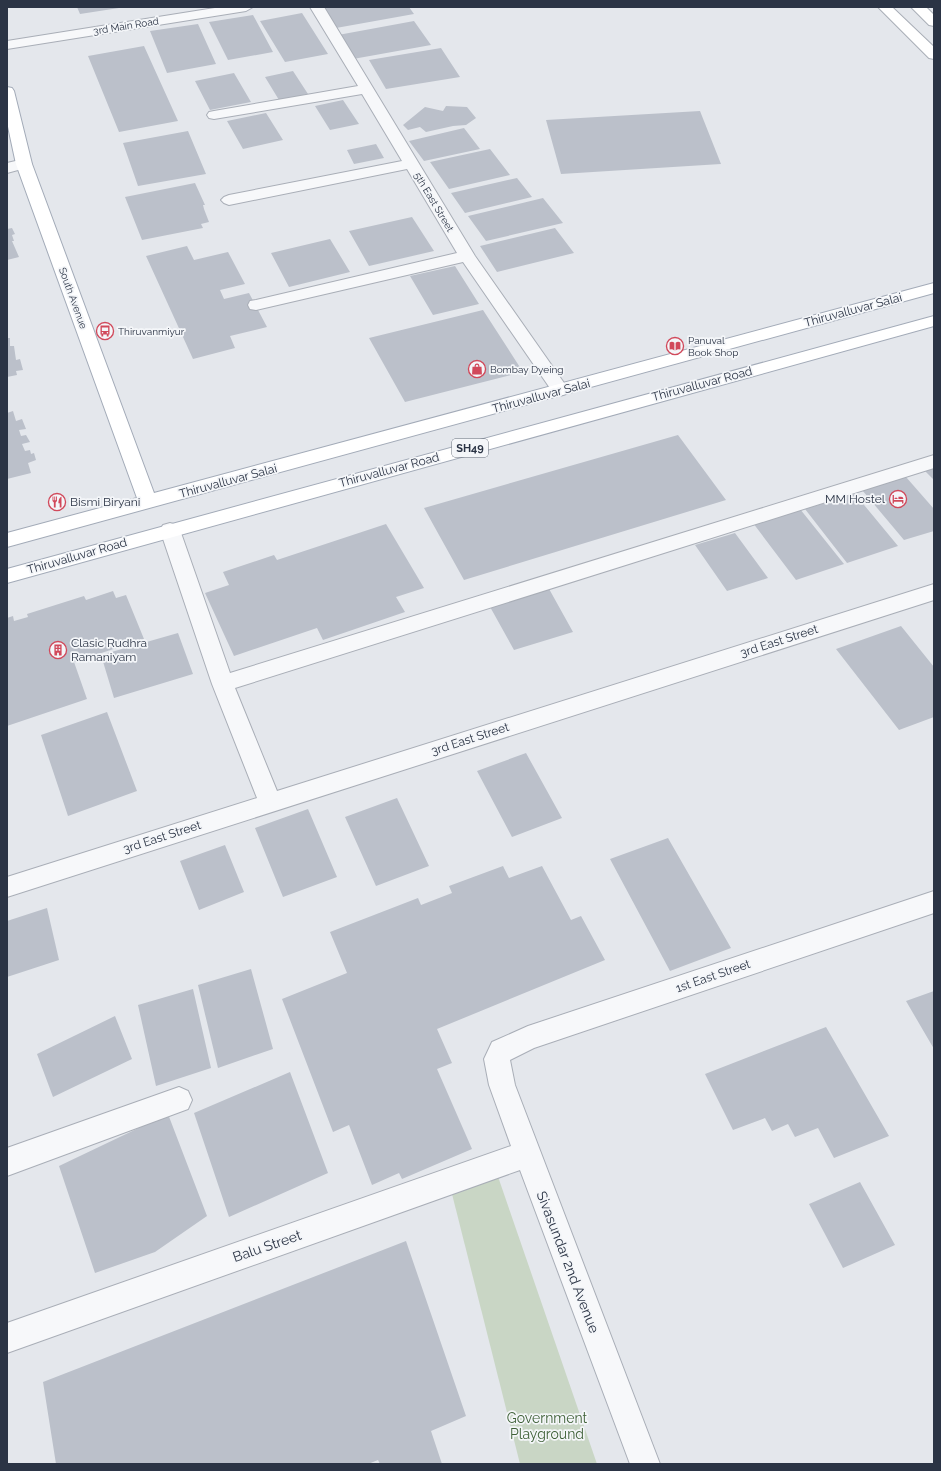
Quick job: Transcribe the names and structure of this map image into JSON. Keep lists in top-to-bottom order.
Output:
{
  "streets": {
    "main road": [
      "South Avenue",
      "Thiruvalluvar Salai",
      "Thiruvalluvar Road",
      "SH49"
    ],
    "street": [
      "3rd Main Road",
      "5th East Street",
      "3rd East Street",
      "1st East Street",
      "Balu Street",
      "Sivasundar 2nd Avenue"
    ]
  },
  "crossings": [
    ["5th East Street", "Thiruvalluvar Salai"],
    ["South Avenue", "Thiruvalluvar Salai"],
    ["1st East Street", "Sivasundar 2nd Avenue"],
    ["Balu Street", "Sivasundar 2nd Avenue"]
  ],
  "parks": ["Government Playground"],
  "places": {
    "bus stop": ["Thiruvanmiyur"],
    "library": ["Panuval Book Shop"],
    "shop": ["Bombay Dyeing"],
    "hotel": ["MM Hostel"],
    "restaurant": ["Bismi Biryani"],
    "building": ["Clasic Rudhra Ramaniyam"]
  }
}
